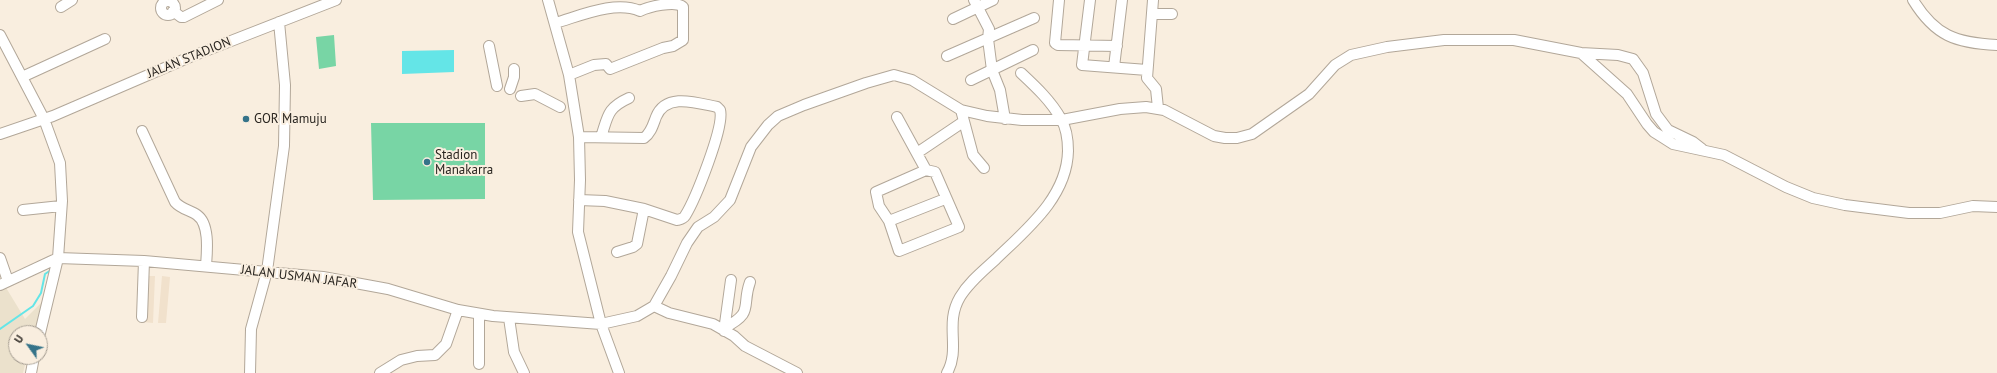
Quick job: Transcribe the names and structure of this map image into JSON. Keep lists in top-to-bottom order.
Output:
{
  "streets": {
    "street": ["JALAN STADION", "JALAN USMAN JAFAR"]
  },
  "places": ["GOR Mamuju", "Stadion Manakarra"],
  "north": "top left"
}
